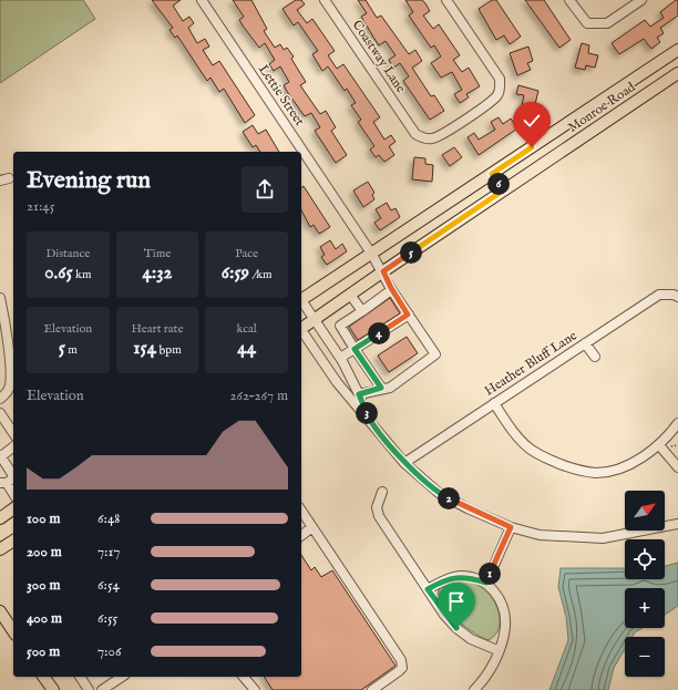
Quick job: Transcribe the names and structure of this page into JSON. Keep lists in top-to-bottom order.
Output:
{
  "streets": {
    "main road": ["Monroe Road"],
    "street": ["Coastway Lane", "Lettie Street", "Heather Bluff Lane"]
  },
  "crossings": [
    ["Lettie Street", "Monroe Road"]
  ],
  "north": "top right",
  "page": {
    "heading": ["Evening run", "21:45"],
    "pins": [
      "6",
      "5",
      "4",
      "3",
      "2",
      "1"
    ],
    "stats": [
      ["Distance", "0.65 km"],
      ["Time", "4:32"],
      ["Pace", "6:59 /km"],
      ["Elevation", "5 m"],
      ["Heart rate", "154 bpm"],
      ["kcal", "44"]
    ],
    "chart": ["Elevation", "262–267 m"],
    "map_buttons": ["+", "−"],
    "list": [
      {
        "name": "100 m",
        "note": "6:48"
      },
      {
        "name": "200 m",
        "note": "7:17"
      },
      {
        "name": "300 m",
        "note": "6:54"
      },
      {
        "name": "400 m",
        "note": "6:55"
      },
      {
        "name": "500 m",
        "note": "7:06"
      }
    ]
  }
}
